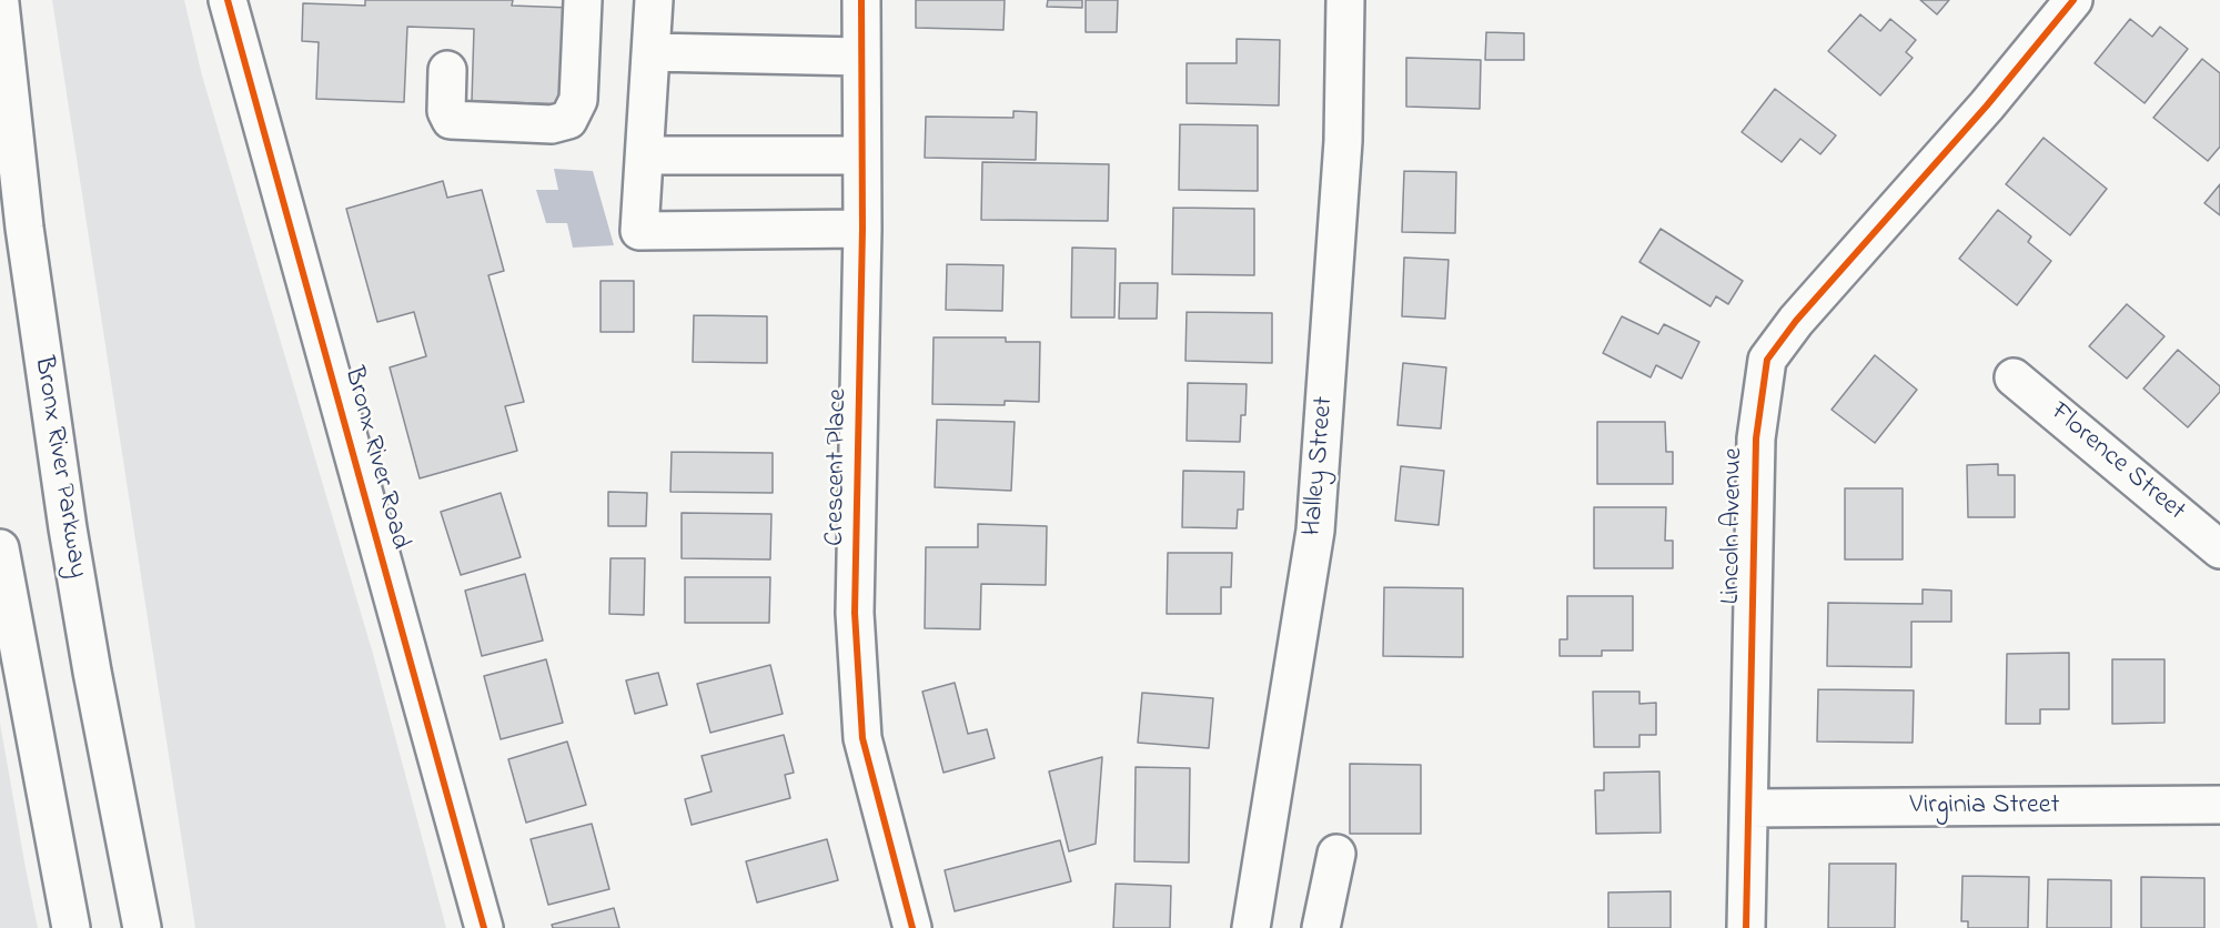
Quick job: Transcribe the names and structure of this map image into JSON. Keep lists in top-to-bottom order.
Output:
{
  "streets": {
    "main road": [
      "Bronx River Road",
      "Florence Street",
      "Halley Street",
      "Bronx River Parkway",
      "Crescent Place",
      "Lincoln Avenue",
      "Virginia Street"
    ]
  },
  "crossings": [
    ["Lincoln Avenue", "Virginia Street"]
  ]
}
